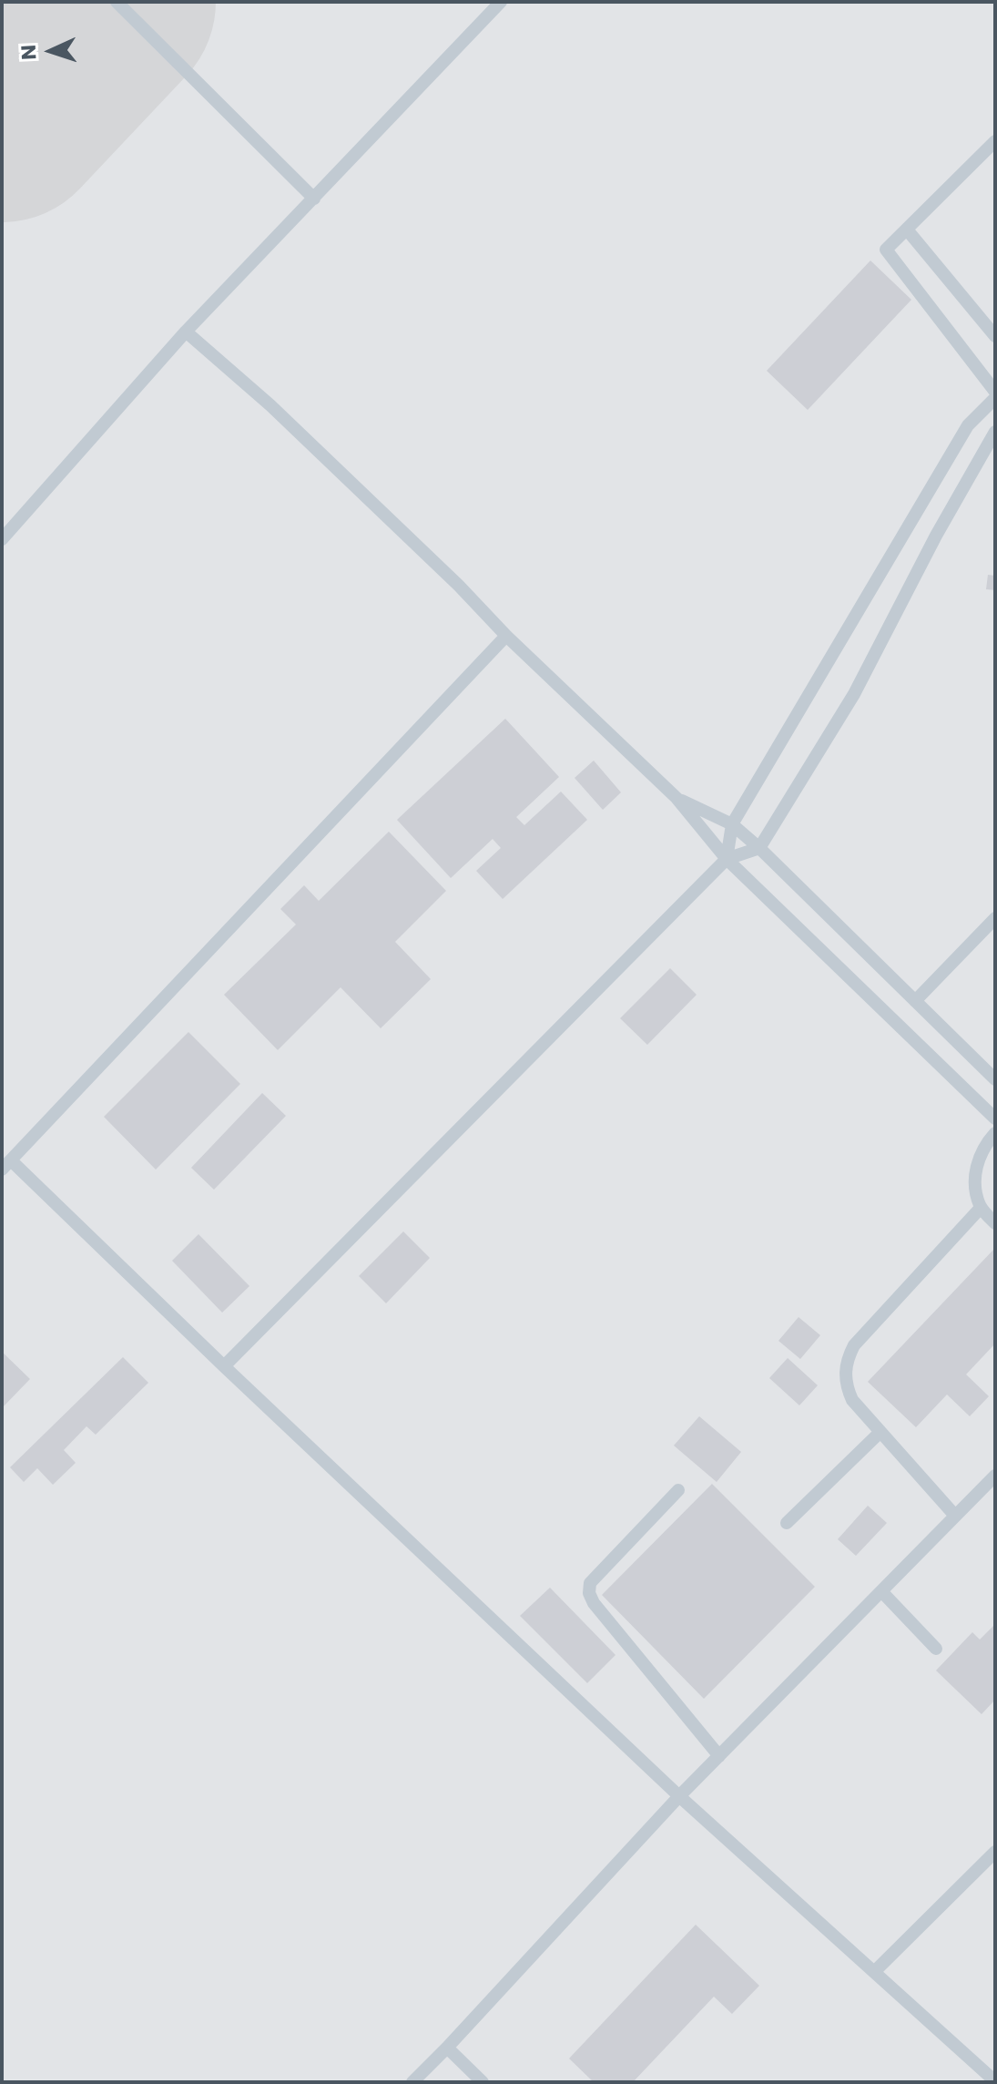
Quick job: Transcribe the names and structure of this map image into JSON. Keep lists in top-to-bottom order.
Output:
{
  "north": "left"
}
